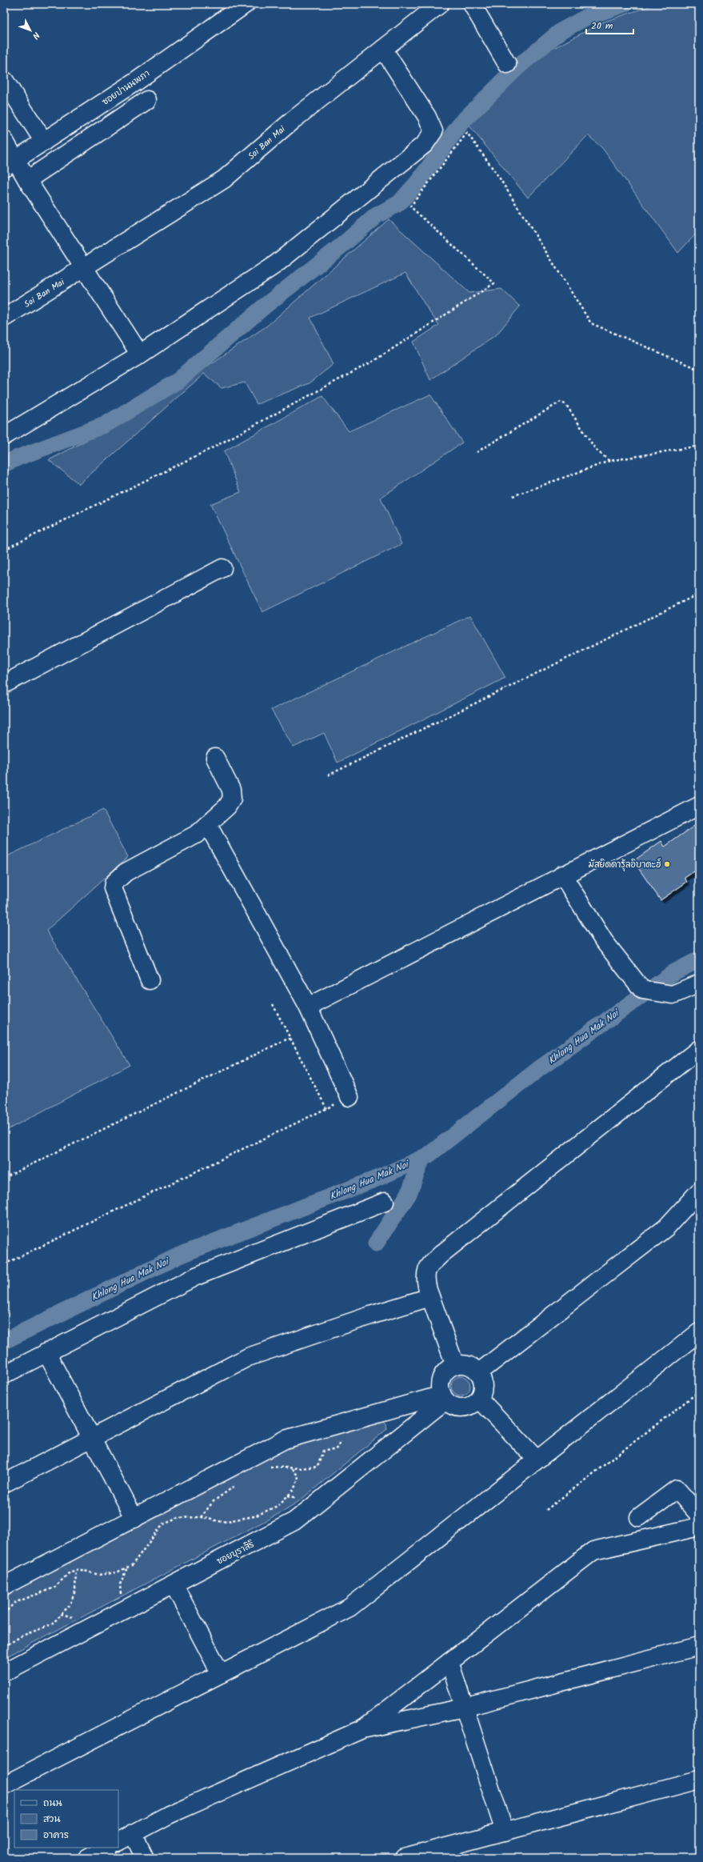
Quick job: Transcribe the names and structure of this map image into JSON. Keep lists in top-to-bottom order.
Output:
{
  "streets": {
    "street": ["ซอยปานนพภา", "Soi Ban Mai", "ซอยบุราสิริ"]
  },
  "water": ["Khlong Hua Mak Noi"],
  "places": ["มัสยิดดารุ้ลอิบาดะฮ์"],
  "legend": ["ถนน", "สวน", "อาคาร"],
  "scale_bar": "20 m",
  "north": "bottom right"
}
